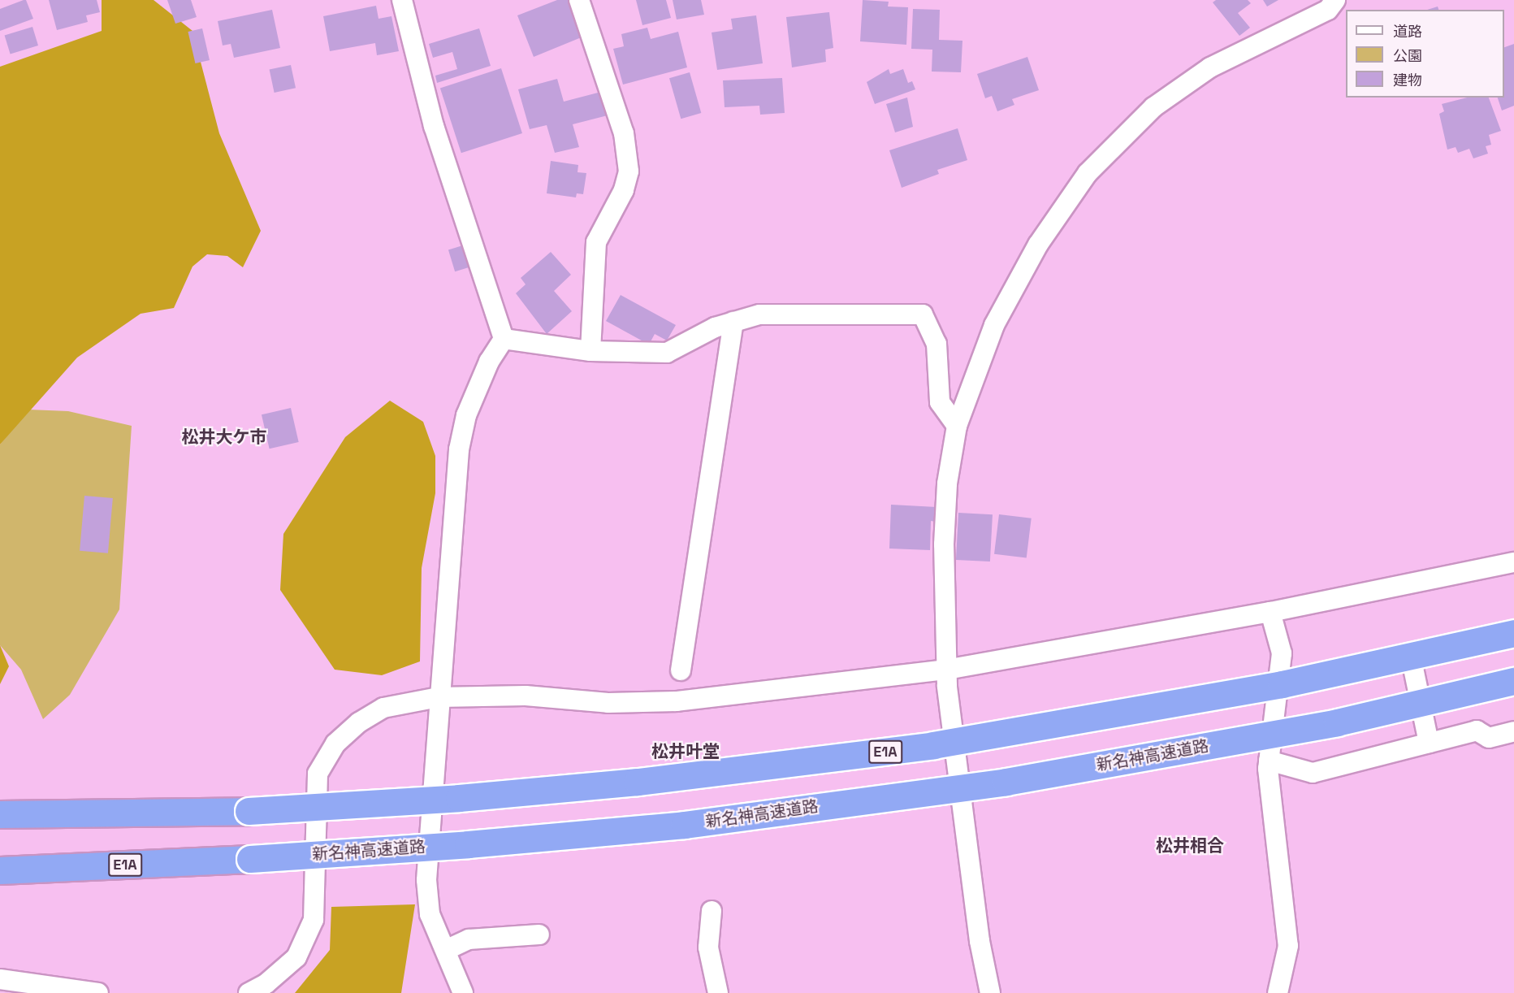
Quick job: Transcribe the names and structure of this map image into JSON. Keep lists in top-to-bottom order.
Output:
{
  "streets": {
    "highway": ["E1A", "新名神高速道路"]
  },
  "districts": ["松井大ケ市", "松井叶堂", "松井相合"],
  "legend": ["道路", "公園", "建物"]
}
